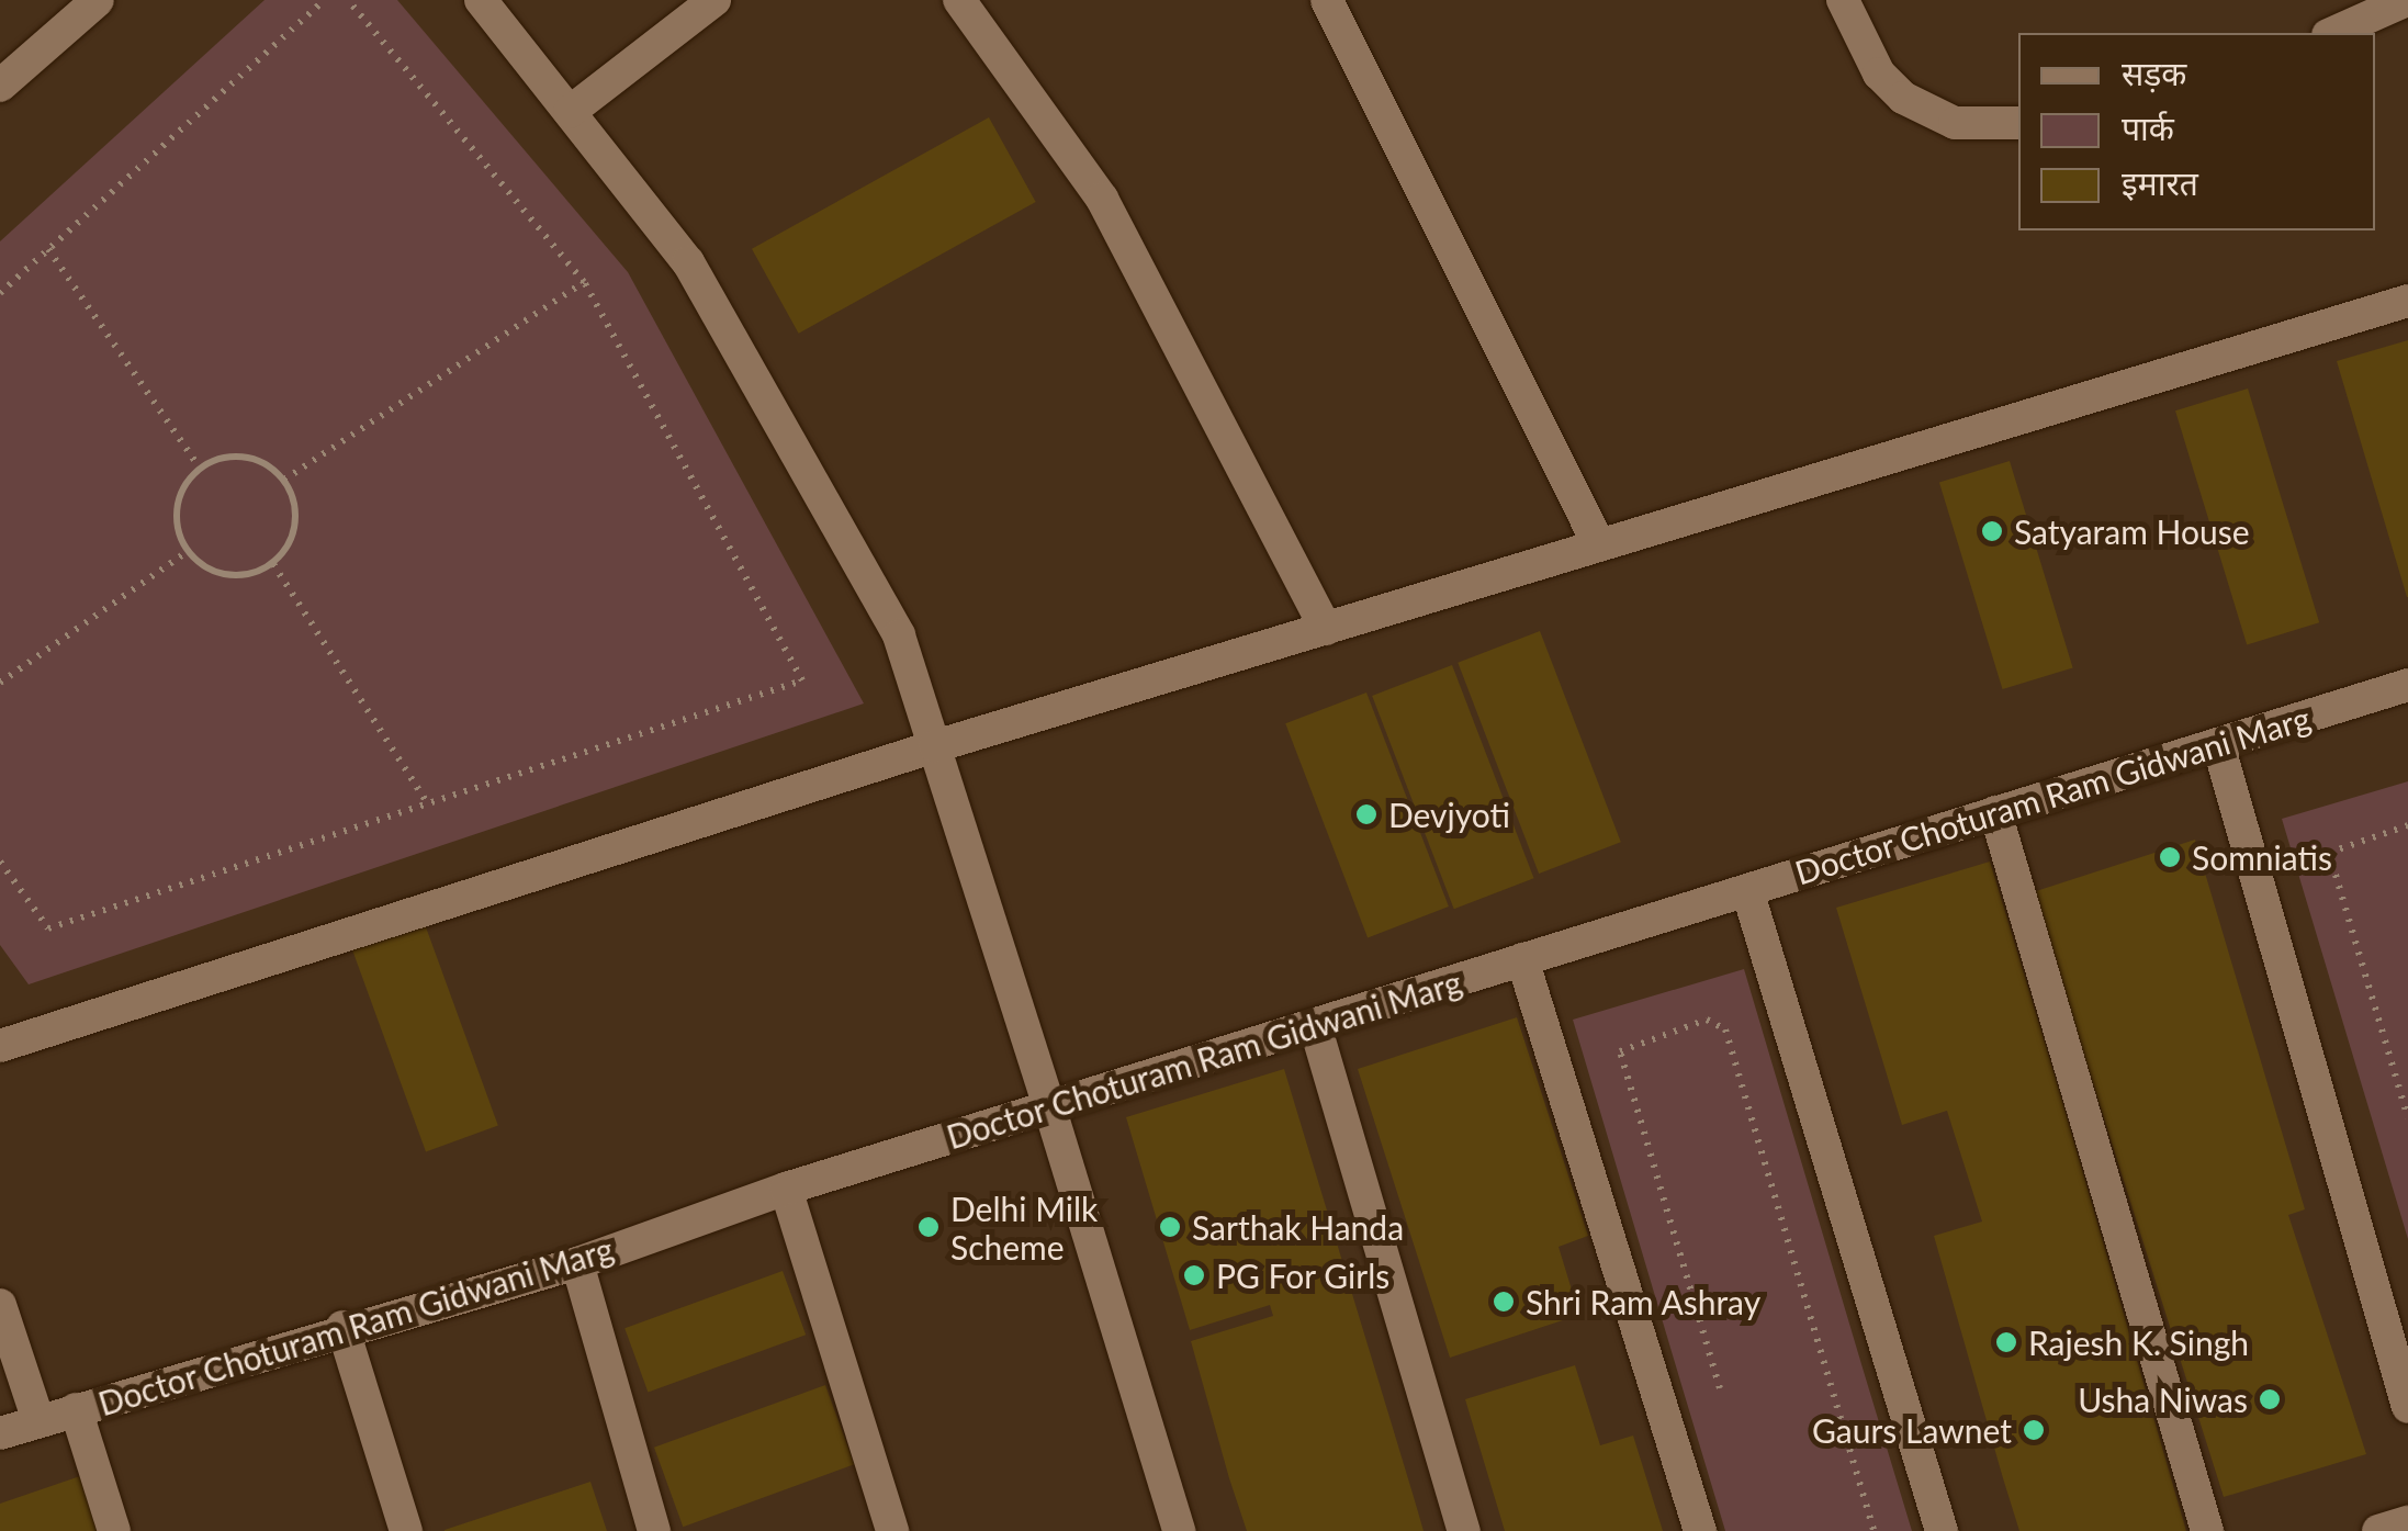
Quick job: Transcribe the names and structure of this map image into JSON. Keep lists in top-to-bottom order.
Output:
{
  "streets": {
    "street": ["Doctor Choturam Ram Gidwani Marg"]
  },
  "places": [
    "Satyaram House",
    "Devjyoti",
    "Somniatis",
    "Delhi Milk Scheme",
    "Sarthak Handa",
    "PG For Girls",
    "Shri Ram Ashray",
    "Rajesh K. Singh",
    "Usha Niwas",
    "Gaurs Lawnet"
  ],
  "legend": ["सड़क", "पार्क", "इमारत"]
}
